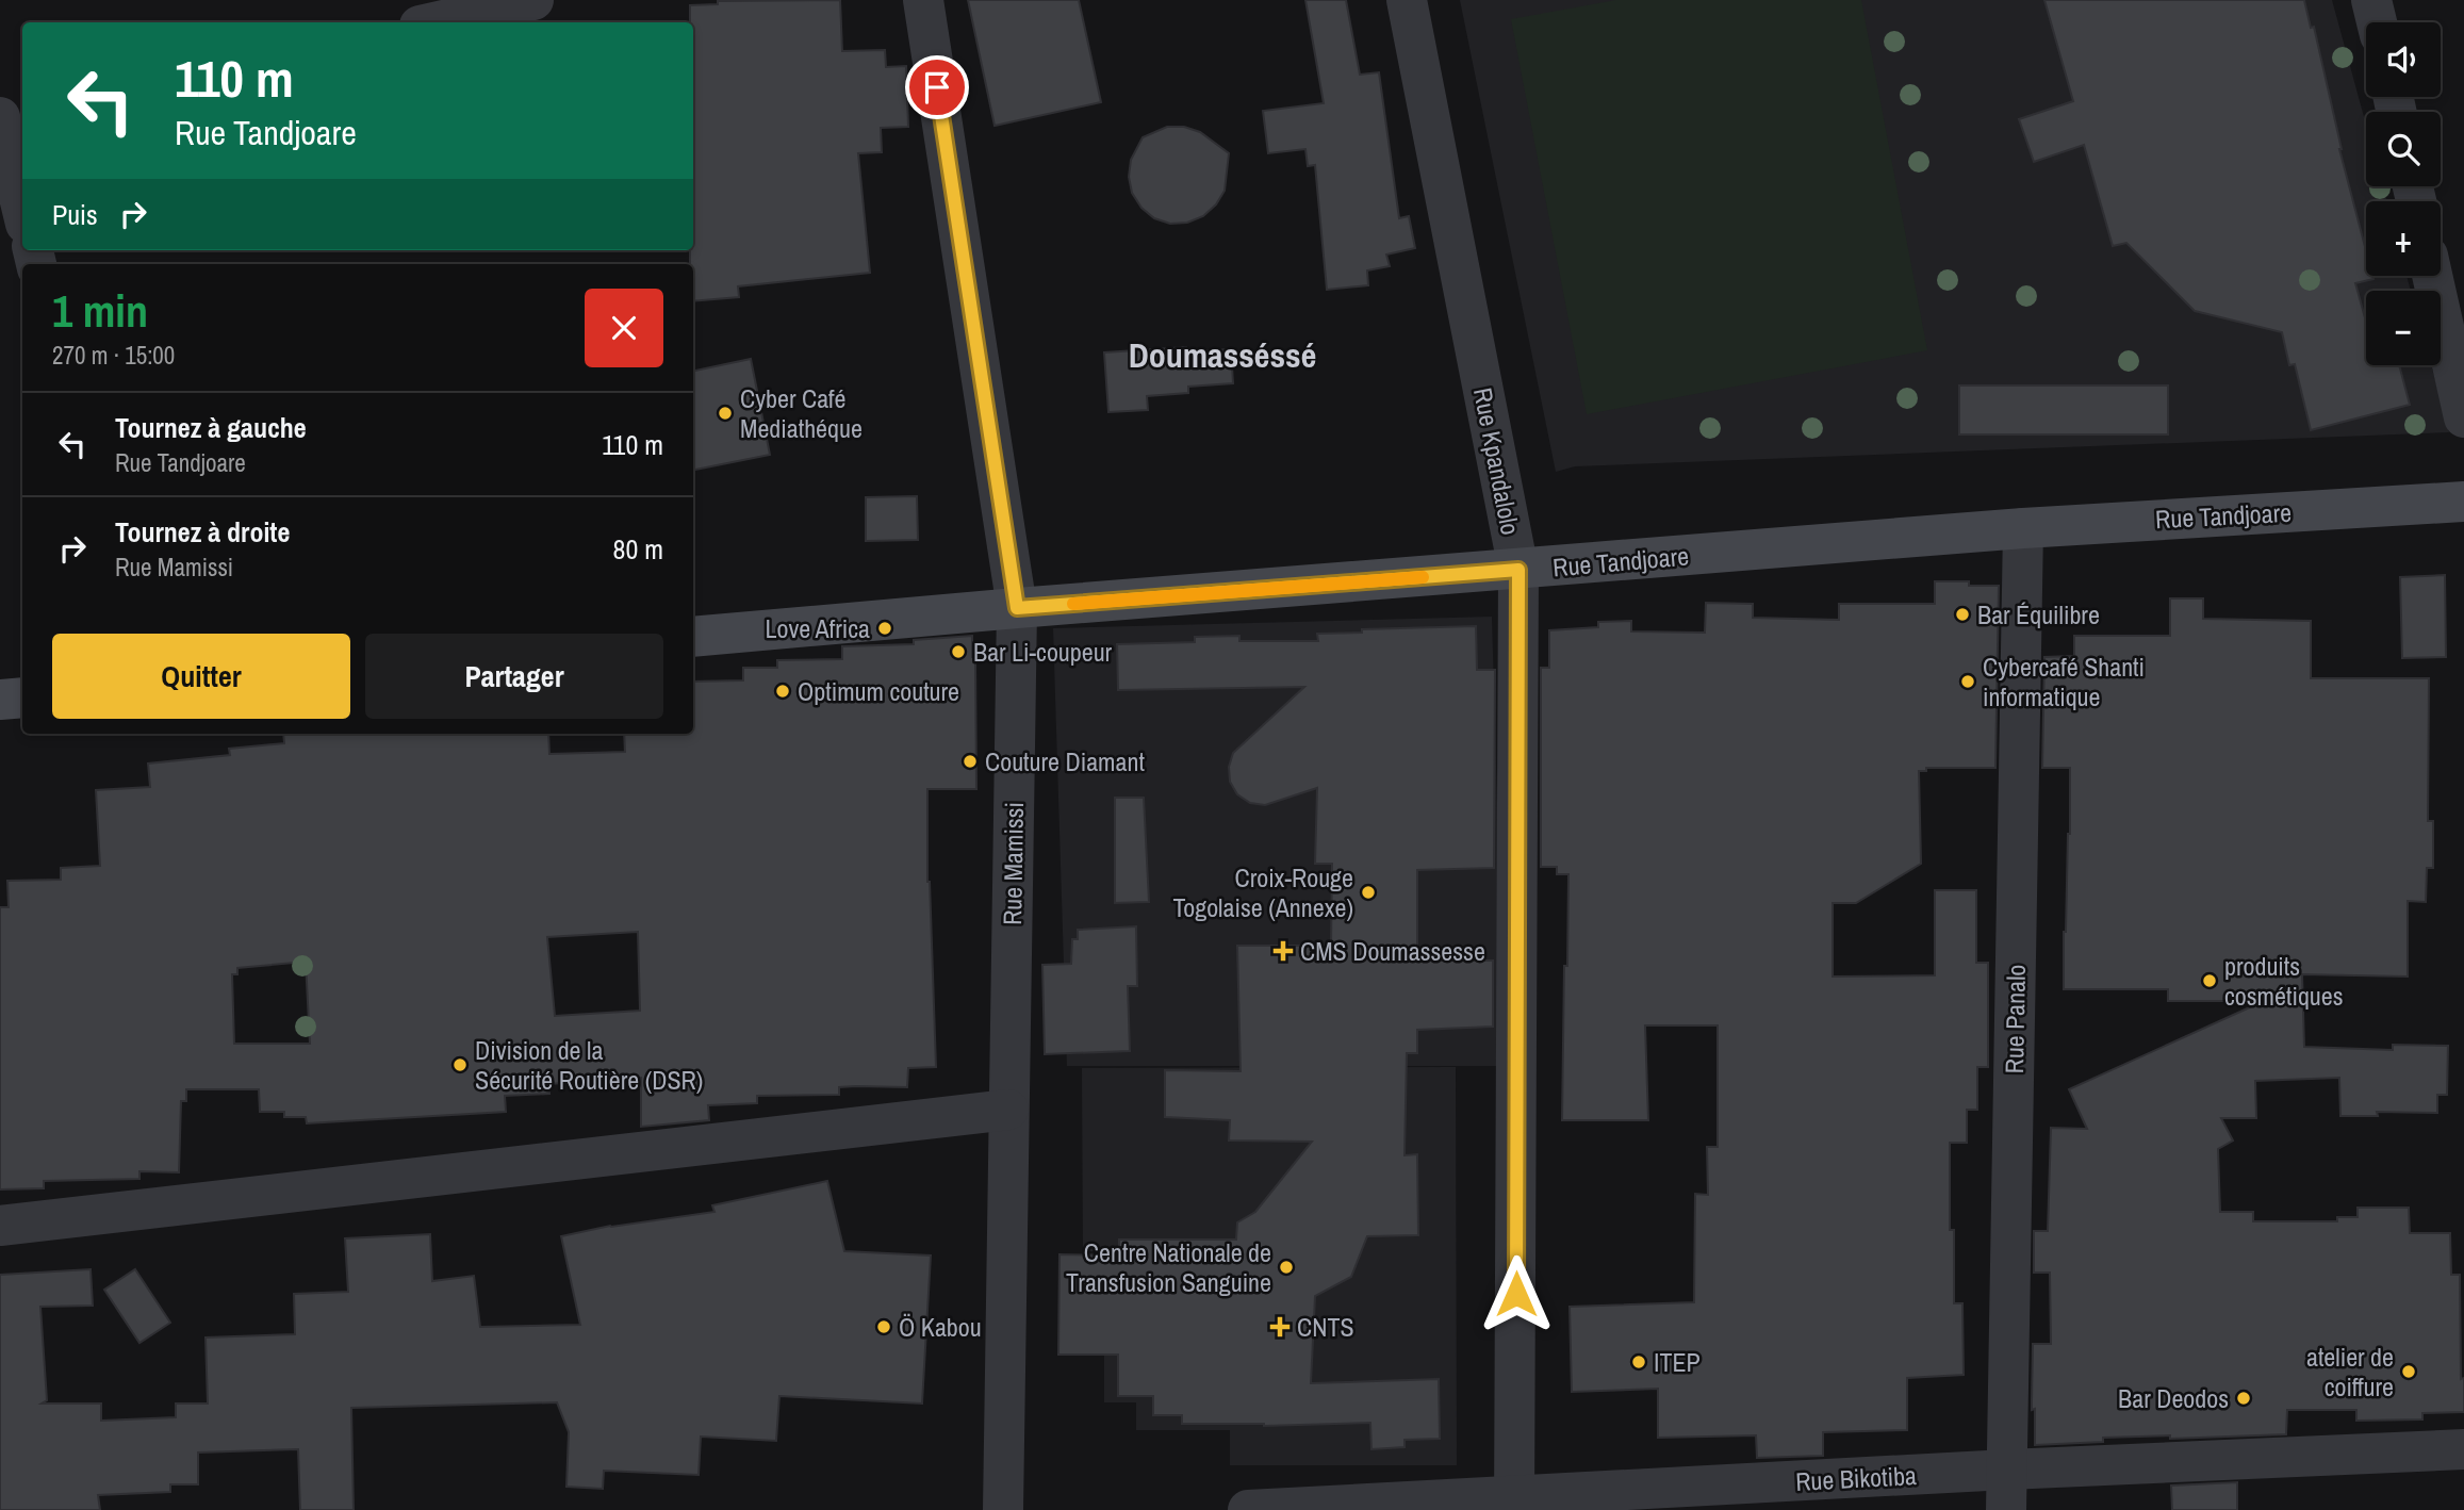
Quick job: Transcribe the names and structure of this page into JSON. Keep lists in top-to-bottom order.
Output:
{
  "streets": {
    "street": [
      "Rue Kpandalolo",
      "Rue Tandjoare",
      "Rue Mamissi",
      "Rue Panalo",
      "Rue Bikotiba"
    ]
  },
  "crossings": [
    ["Rue Kpandalolo", "Rue Tandjoare"],
    ["Rue Kpandalolo", "Rue Bikotiba"],
    ["Rue Tandjoare", "Rue Mamissi"],
    ["Rue Tandjoare", "Rue Panalo"],
    ["Rue Panalo", "Rue Bikotiba"]
  ],
  "districts": ["Doumasséssé"],
  "places": {
    "other": [
      "Cyber Café Mediathéque",
      "Bar Équilibre",
      "Love Africa",
      "Bar Li-coupeur",
      "Cybercafé Shanti informatique",
      "Optimum couture",
      "Couture Diamant",
      "Croix-Rouge Togolaise (Annexe)",
      "produits cosmétiques",
      "Division de la Sécurité Routière (DSR)",
      "Centre Nationale de Transfusion Sanguine",
      "Ö Kabou",
      "ITEP",
      "atelier de coiffure",
      "Bar Deodos"
    ],
    "health": ["CMS Doumassesse", "CNTS"]
  },
  "page": {
    "map_buttons": ["+", "−"],
    "turn": ["110 m", "Rue Tandjoare"],
    "then": "Puis",
    "heading": ["1 min", "270 m · 15:00"],
    "list": [
      {
        "name": "Tournez à gauche",
        "note": "Rue Tandjoare",
        "value": "110 m"
      },
      {
        "name": "Tournez à droite",
        "note": "Rue Mamissi",
        "value": "80 m"
      }
    ],
    "buttons": ["Quitter", "Partager"]
  }
}
